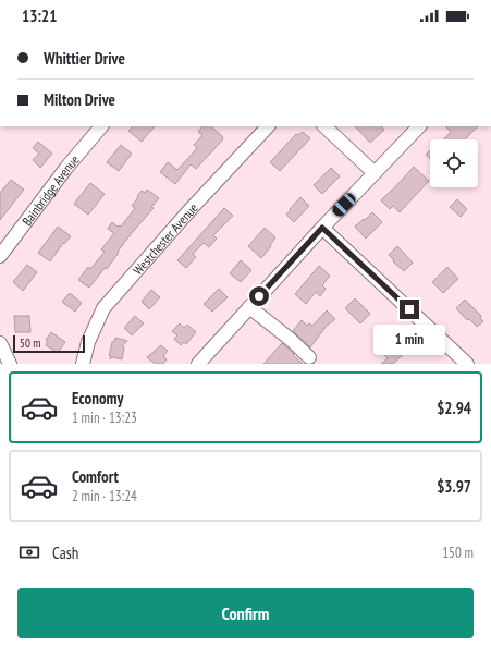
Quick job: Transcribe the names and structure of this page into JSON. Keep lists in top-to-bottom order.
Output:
{
  "streets": {
    "street": ["Bainbridge Avenue", "Westchester Avenue"]
  },
  "scale_bar": "50 m",
  "page": {
    "status": "13:21",
    "banner": ["Whittier Drive", "Milton Drive"],
    "bubble": "1 min",
    "scale": "50 m",
    "list": [
      {
        "name": "Economy",
        "note": "1 min · 13:23",
        "value": "$2.94"
      },
      {
        "name": "Comfort",
        "note": "2 min · 13:24",
        "value": "$3.97"
      }
    ],
    "pay": ["Cash", "150 m"],
    "buttons": "Confirm"
  }
}
